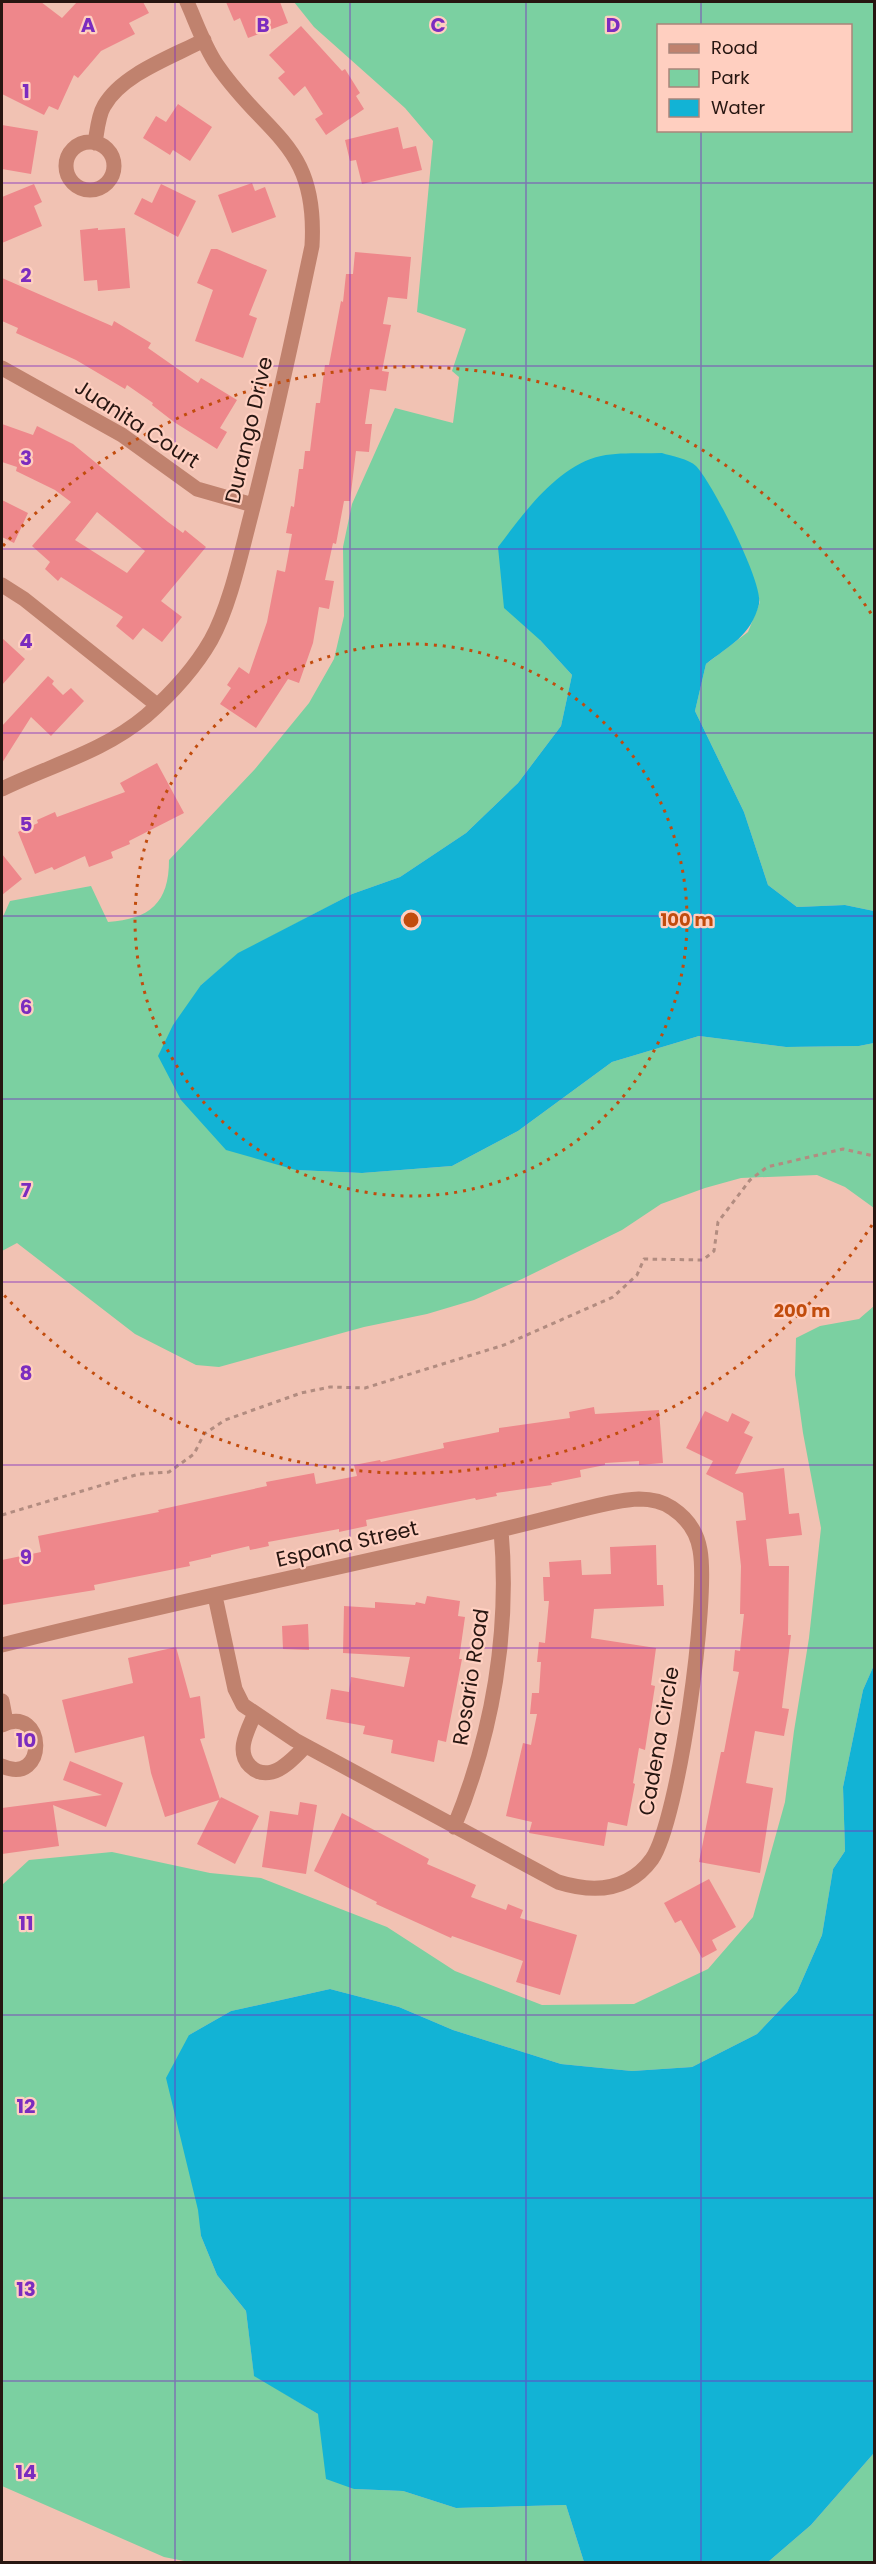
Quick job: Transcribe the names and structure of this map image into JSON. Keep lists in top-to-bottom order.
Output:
{
  "streets": {
    "street": [
      "Juanita Court",
      "Durango Drive",
      "Espana Street",
      "Rosario Road",
      "Cadena Circle"
    ]
  },
  "crossings": [
    ["Juanita Court", "Durango Drive"],
    ["Espana Street", "Rosario Road"],
    ["Espana Street", "Cadena Circle"],
    ["Rosario Road", "Cadena Circle"]
  ],
  "legend": ["Road", "Park", "Water"],
  "grid": {
    "columns": [
      "A",
      "B",
      "C",
      "D"
    ],
    "rows": [
      "1",
      "2",
      "3",
      "4",
      "5",
      "6",
      "7",
      "8",
      "9",
      "10",
      "11",
      "12",
      "13",
      "14"
    ]
  },
  "rings": ["100 m", "200 m"]
}
